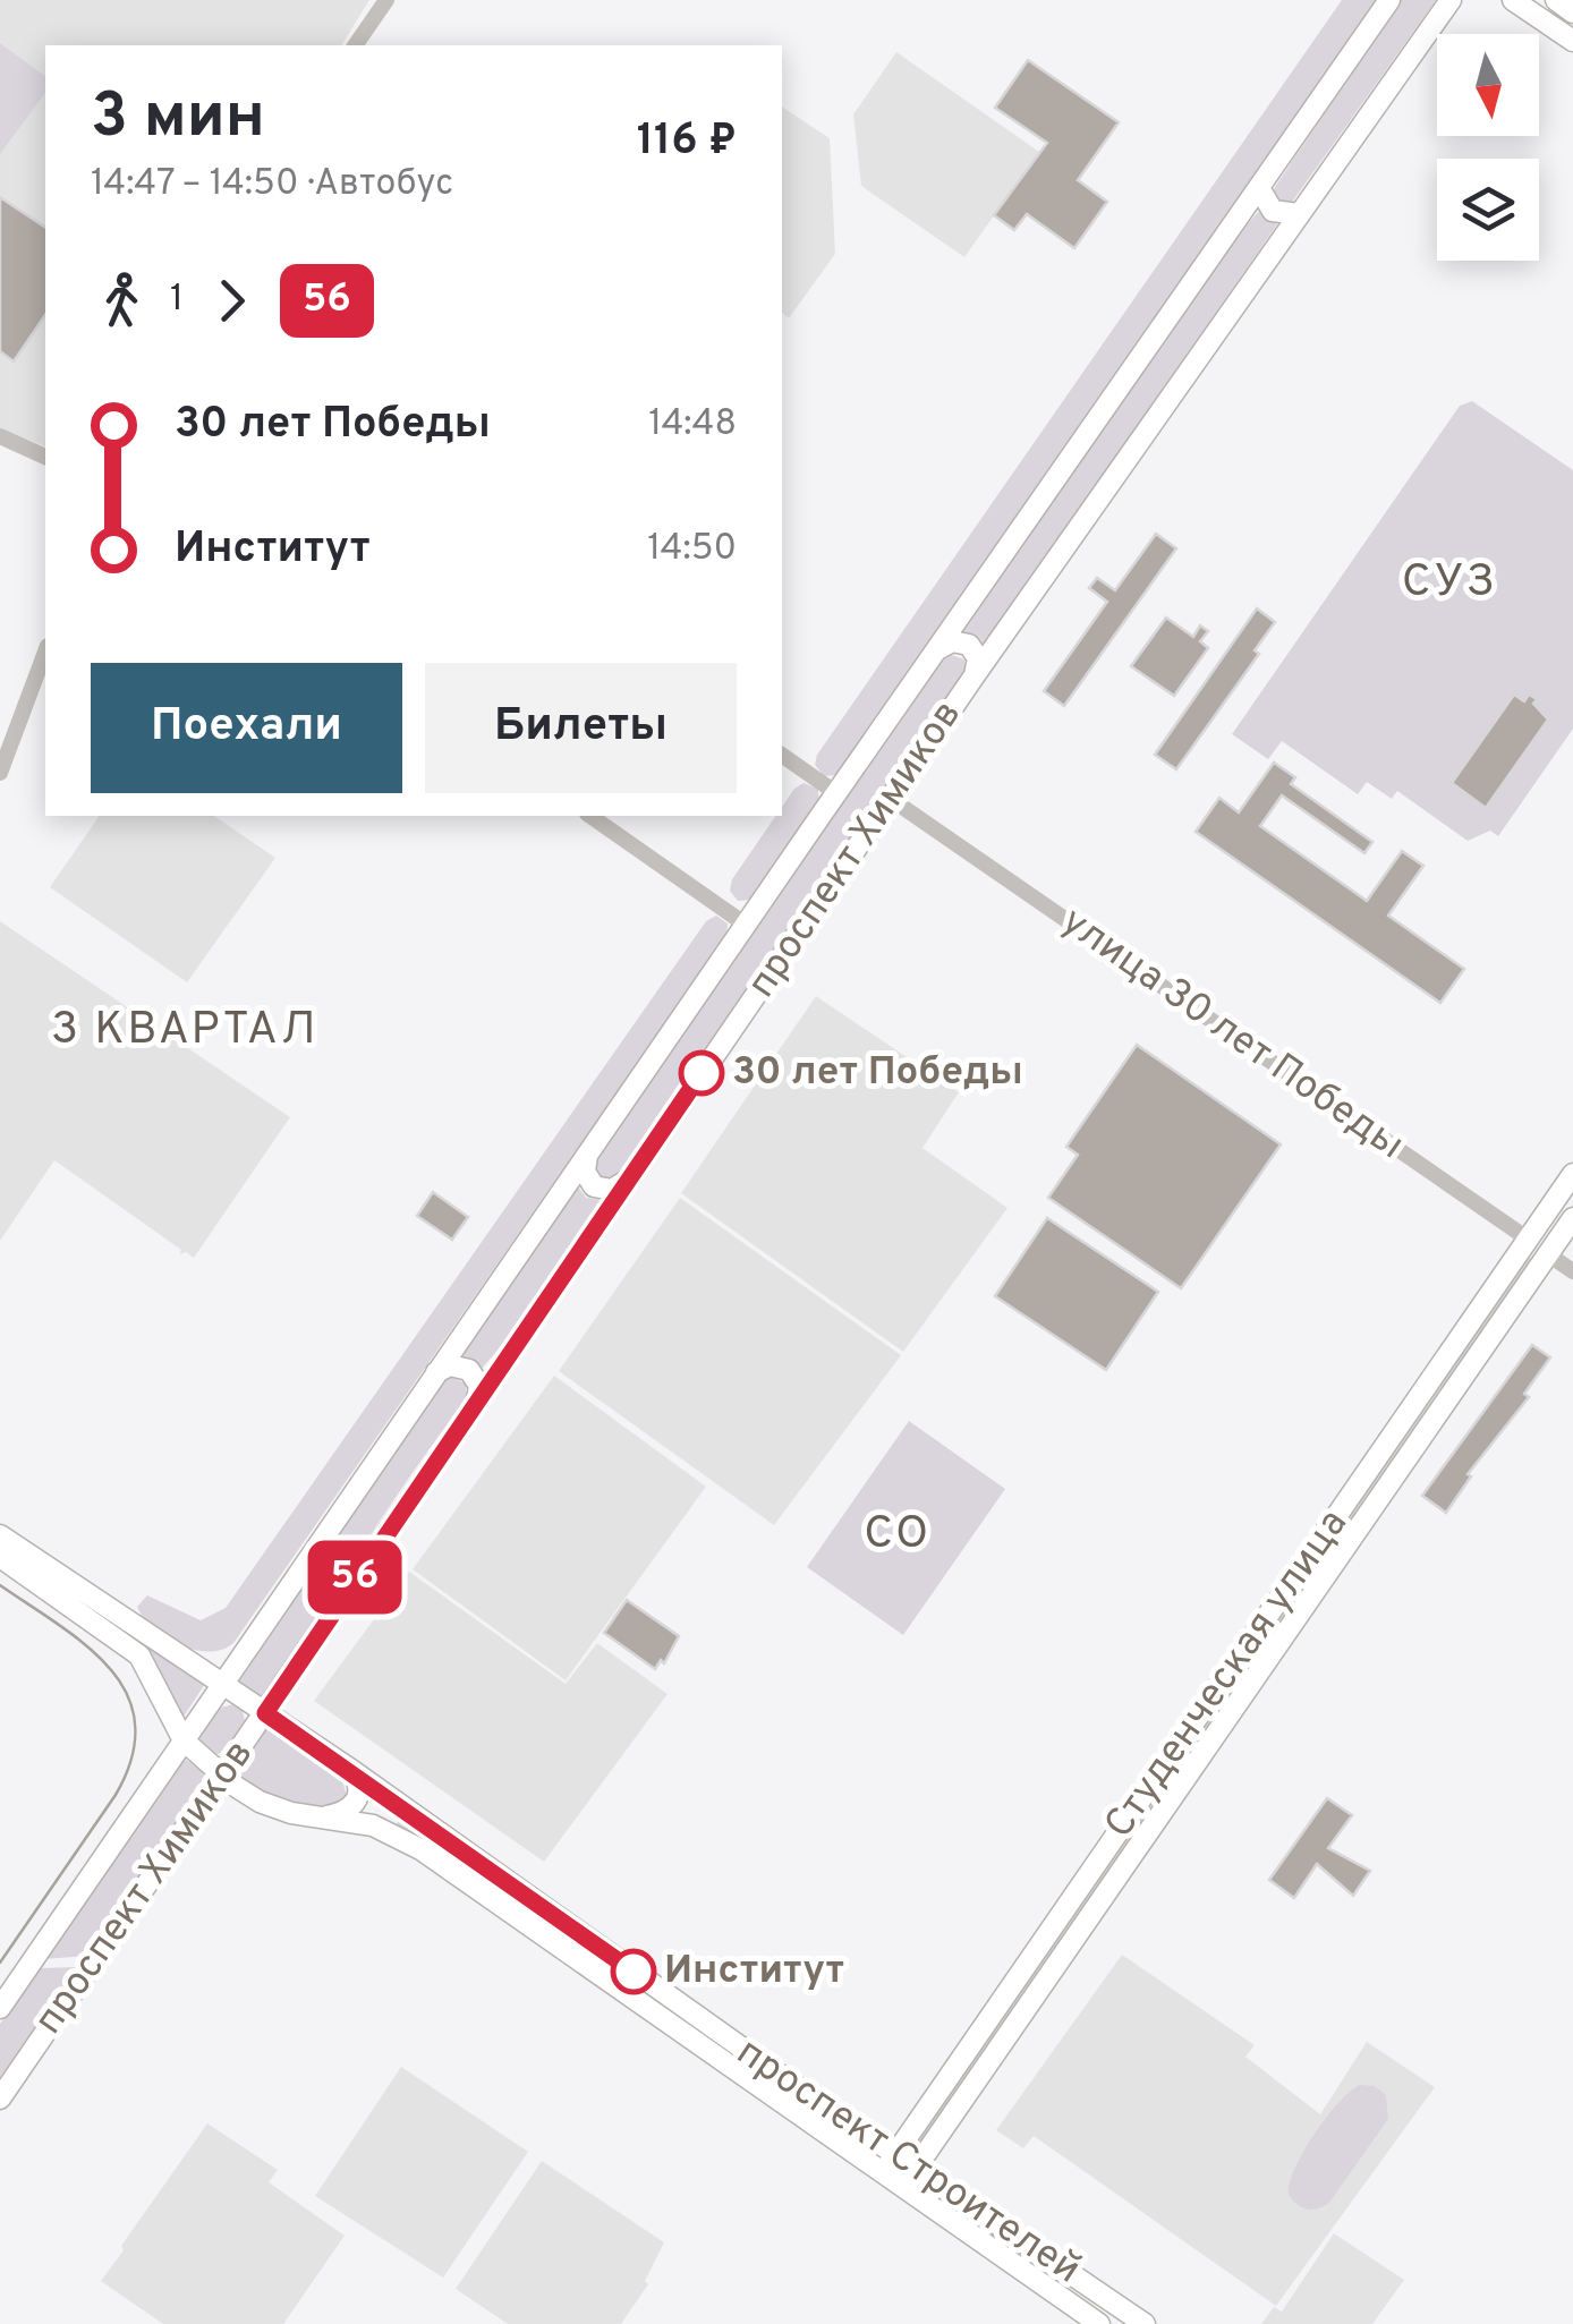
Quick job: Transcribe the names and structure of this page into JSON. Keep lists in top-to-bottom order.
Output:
{
  "streets": {
    "main road": [
      "проспект Химиков",
      "улица 30 лет Победы",
      "Студенческая улица",
      "проспект Строителей"
    ]
  },
  "crossings": [
    ["проспект Химиков", "улица 30 лет Победы"],
    ["проспект Химиков", "проспект Строителей"],
    ["улица 30 лет Победы", "Студенческая улица"],
    ["Студенческая улица", "проспект Строителей"]
  ],
  "districts": ["СУЗ", "3 КВАРТАЛ", "СО"],
  "places": ["30 лет Победы", "Институт"],
  "lines": ["bus line 56"],
  "north": "bottom",
  "page": {
    "on_map": "56",
    "heading": ["3 мин", "14:47 – 14:50 · Автобус", "116 ₽"],
    "legs": ["1", "56"],
    "list": [
      {
        "name": "30 лет Победы",
        "value": "14:48"
      },
      {
        "name": "Институт",
        "value": "14:50"
      }
    ],
    "buttons": ["Поехали", "Билеты"]
  }
}
